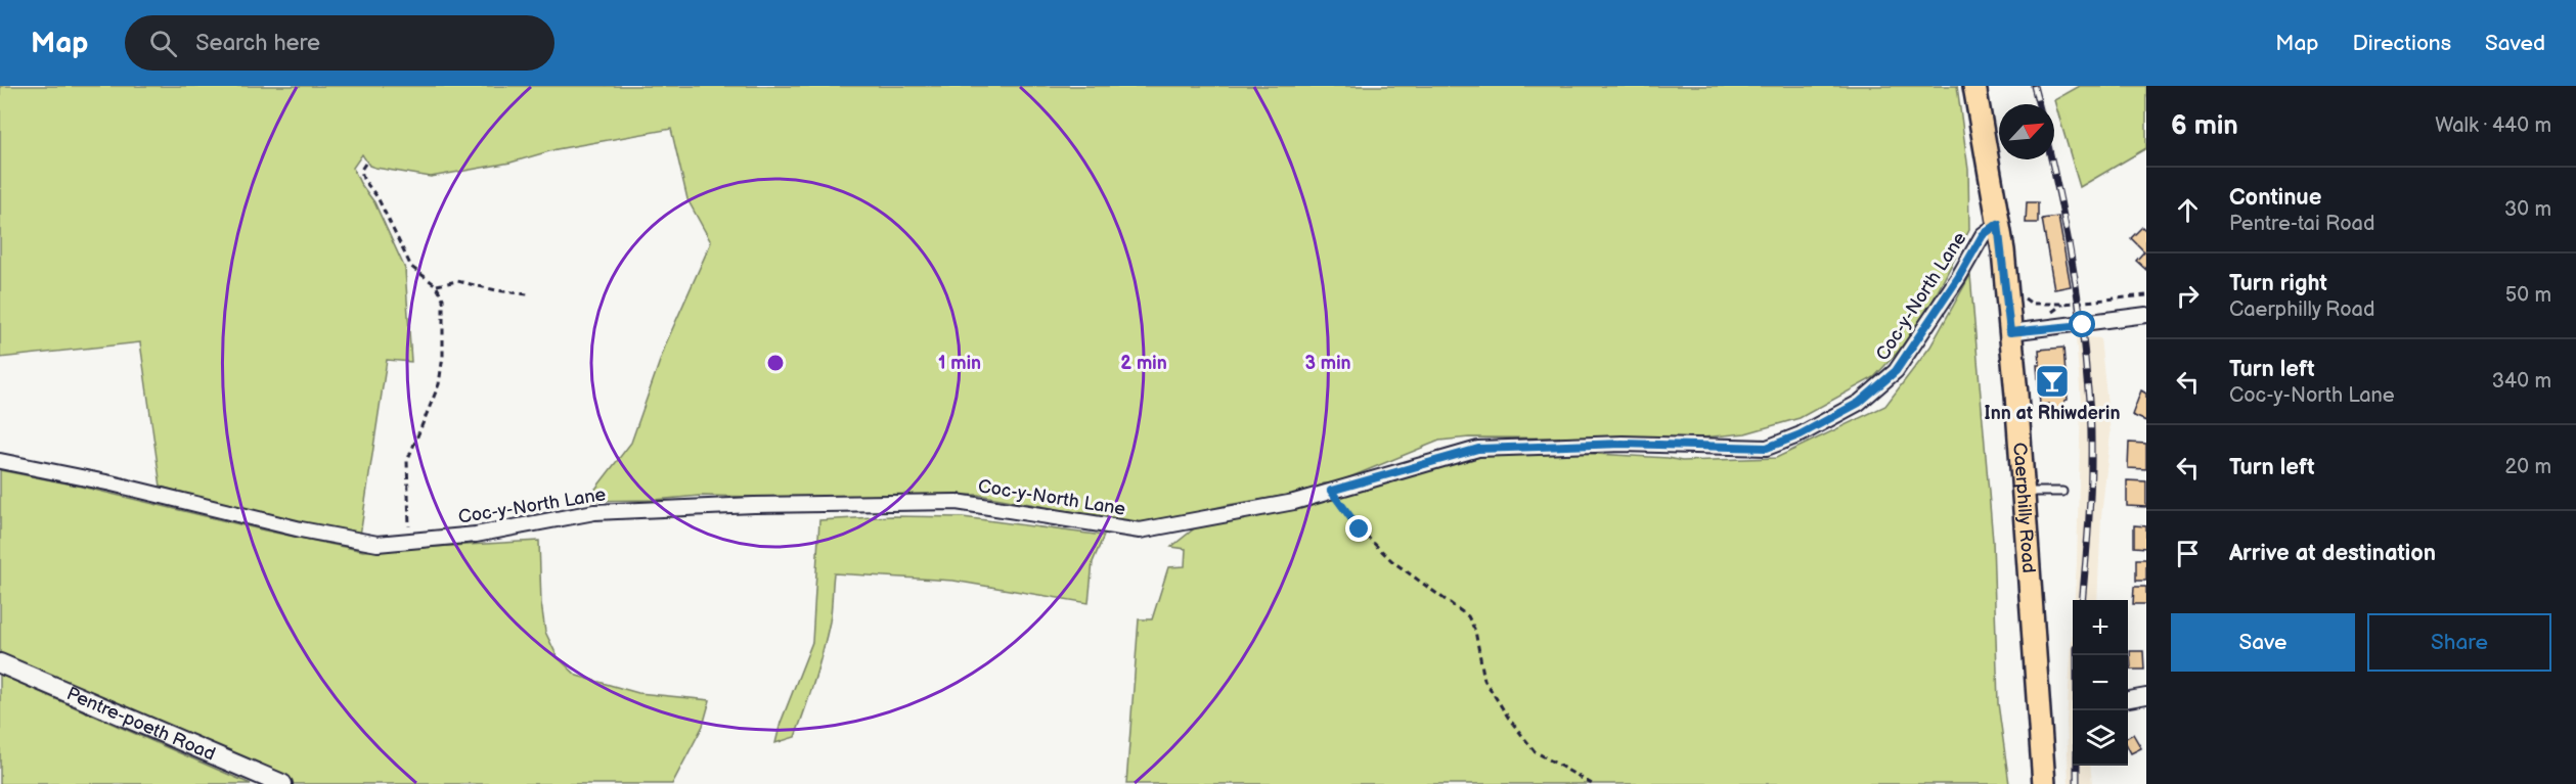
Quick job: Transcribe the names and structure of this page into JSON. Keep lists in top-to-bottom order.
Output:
{
  "streets": {
    "main road": ["Caerphilly Road"],
    "street": ["Coc-y-North Lane", "Pentre-poeth Road"]
  },
  "crossings": [
    ["Coc-y-North Lane", "Caerphilly Road"]
  ],
  "places": {
    "bar": ["Inn at Rhiwderin"]
  },
  "north": "top right",
  "page": {
    "header": "Map",
    "search": "Search here",
    "nav": ["Map", "Directions", "Saved"],
    "heading": ["6 min", "Walk · 440 m"],
    "list": [
      ["Continue", "Pentre-tai Road", "30 m"],
      ["Turn right", "Caerphilly Road", "50 m"],
      ["Turn left", "Coc-y-North Lane", "340 m"],
      ["Turn left", "20 m"],
      "Arrive at destination"
    ],
    "buttons": ["Save", "Share"],
    "map_buttons": ["+", "−"]
  },
  "rings": ["1 min", "2 min", "3 min"]
}
